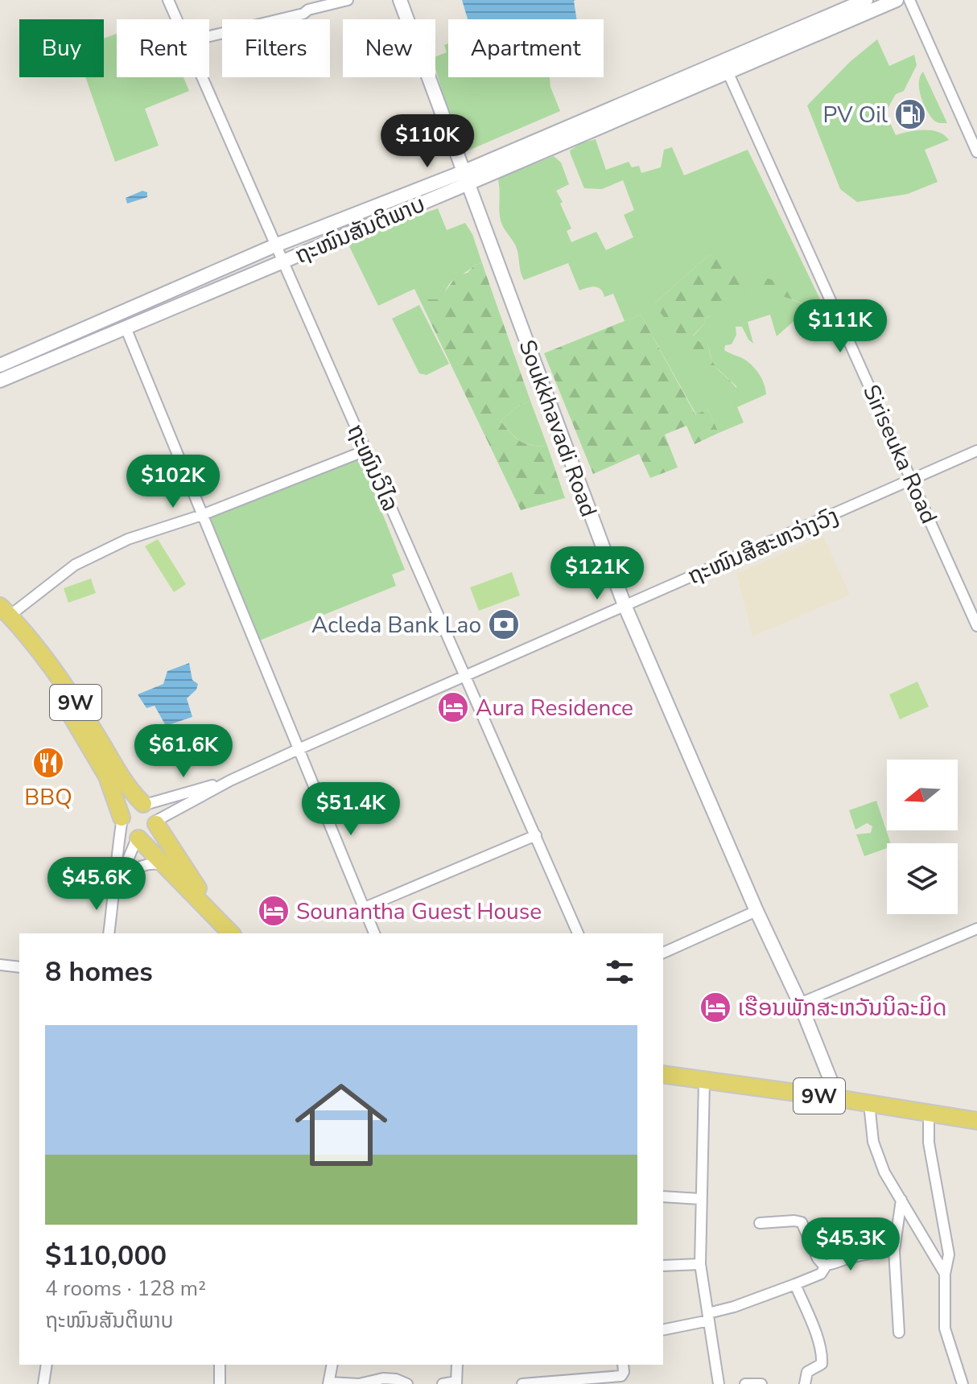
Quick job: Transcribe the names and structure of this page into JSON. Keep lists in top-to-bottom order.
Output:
{
  "streets": {
    "main road": ["9W"],
    "street": [
      "ຖະໜົນສັນຕິພາບ",
      "Soukkhavadi Road",
      "Siriseuka Road",
      "ຖະໜົນວິໄລ",
      "ຖະໜົນສີສະຫວ່າງວົງ"
    ]
  },
  "crossings": [
    ["ຖະໜົນສັນຕິພາບ", "Soukkhavadi Road"],
    ["ຖະໜົນສັນຕິພາບ", "Siriseuka Road"],
    ["ຖະໜົນສັນຕິພາບ", "ຖະໜົນວິໄລ"],
    ["Soukkhavadi Road", "ຖະໜົນສີສະຫວ່າງວົງ"],
    ["Soukkhavadi Road", "9W"],
    ["Siriseuka Road", "ຖະໜົນສີສະຫວ່າງວົງ"],
    ["ຖະໜົນວິໄລ", "ຖະໜົນສີສະຫວ່າງວົງ"]
  ],
  "places": {
    "fuel station": ["PV Oil"],
    "bank": ["Acleda Bank Lao"],
    "hotel": ["Aura Residence", "Sounantha Guest House", "ເຮືອນພັກສະຫວັນນິລະມິດ"],
    "restaurant": ["BBQ"]
  },
  "north": "left",
  "page": {
    "chip": [
      "Buy",
      "Rent",
      "Filters",
      "New",
      "Apartment"
    ],
    "price": [
      "$110K",
      "$111K",
      "$102K",
      "$121K",
      "$61.6K",
      "$51.4K",
      "$45.6K",
      "$45.3K"
    ],
    "heading": "8 homes",
    "list": [
      {
        "name": "$110,000",
        "note": "4 rooms · 128 m² · ຖະໜົນສັນຕິພາບ"
      }
    ]
  }
}
